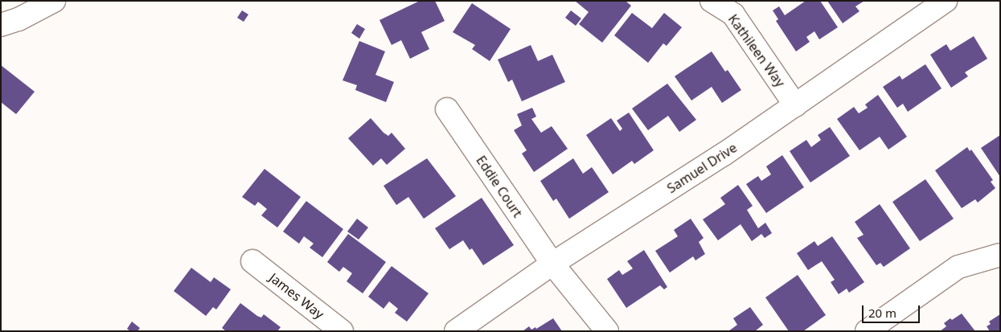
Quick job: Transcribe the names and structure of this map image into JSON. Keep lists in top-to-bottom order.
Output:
{
  "streets": {
    "street": [
      "Kathileen Way",
      "Samuel Drive",
      "Eddie Court",
      "James Way"
    ]
  },
  "crossings": [
    ["Kathileen Way", "Samuel Drive"],
    ["Samuel Drive", "Eddie Court"]
  ],
  "scale_bar": "20 m"
}
